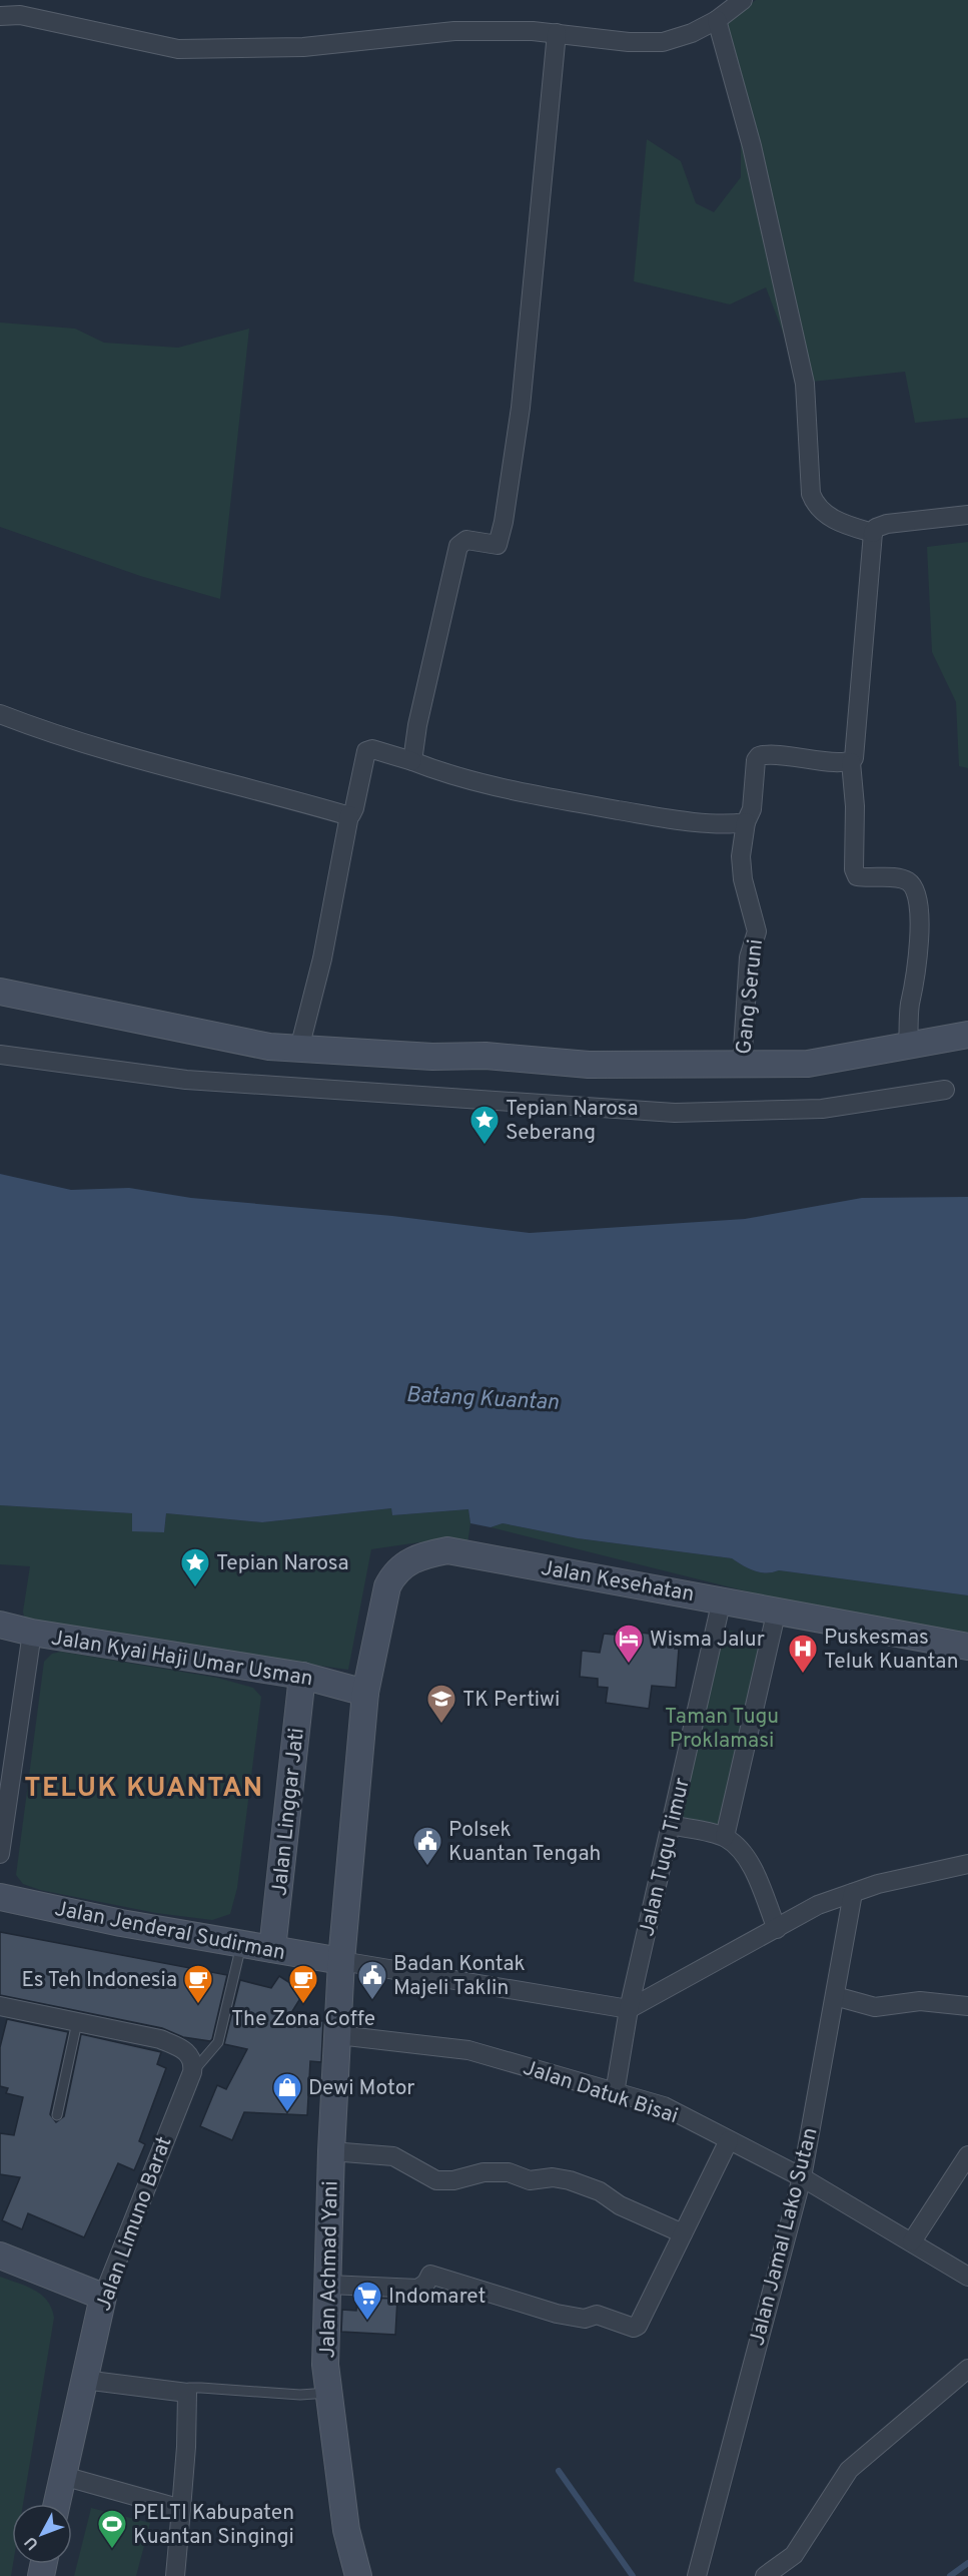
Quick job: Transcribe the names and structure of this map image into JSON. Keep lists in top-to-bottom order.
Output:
{
  "streets": {
    "street": [
      "Gang Seruni",
      "Jalan Kesehatan",
      "Jalan Kyai Haji Umar Usman",
      "Jalan Linggar Jati",
      "Jalan Tugu Timur",
      "Jalan Jenderal Sudirman",
      "Jalan Datuk Bisai",
      "Jalan Limuno Barat",
      "Jalan Jamal Lako Sutan",
      "Jalan Achmad Yani"
    ]
  },
  "crossings": [
    ["Jalan Kesehatan", "Jalan Kyai Haji Umar Usman"],
    ["Jalan Kesehatan", "Jalan Tugu Timur"],
    ["Jalan Kyai Haji Umar Usman", "Jalan Linggar Jati"],
    ["Jalan Linggar Jati", "Jalan Jenderal Sudirman"],
    ["Jalan Tugu Timur", "Jalan Datuk Bisai"],
    ["Jalan Jenderal Sudirman", "Jalan Limuno Barat"],
    ["Jalan Jenderal Sudirman", "Jalan Achmad Yani"],
    ["Jalan Datuk Bisai", "Jalan Jamal Lako Sutan"],
    ["Jalan Datuk Bisai", "Jalan Achmad Yani"]
  ],
  "districts": ["TELUK KUANTAN"],
  "water": ["Batang Kuantan"],
  "parks": ["Taman Tugu Proklamasi"],
  "places": {
    "place": ["Tepian Narosa Seberang", "Tepian Narosa"],
    "hotel": ["Wisma Jalur"],
    "hospital": ["Puskesmas Teluk Kuantan"],
    "school or university": ["TK Pertiwi"],
    "public building": ["Polsek Kuantan Tengah", "Badan Kontak Majeli Taklin"],
    "cafe": ["Es Teh Indonesia", "The Zona Coffe"],
    "shop": ["Dewi Motor"],
    "supermarket": ["Indomaret"],
    "sports": ["PELTI Kabupaten Kuantan Singingi"]
  },
  "north": "bottom left"
}
